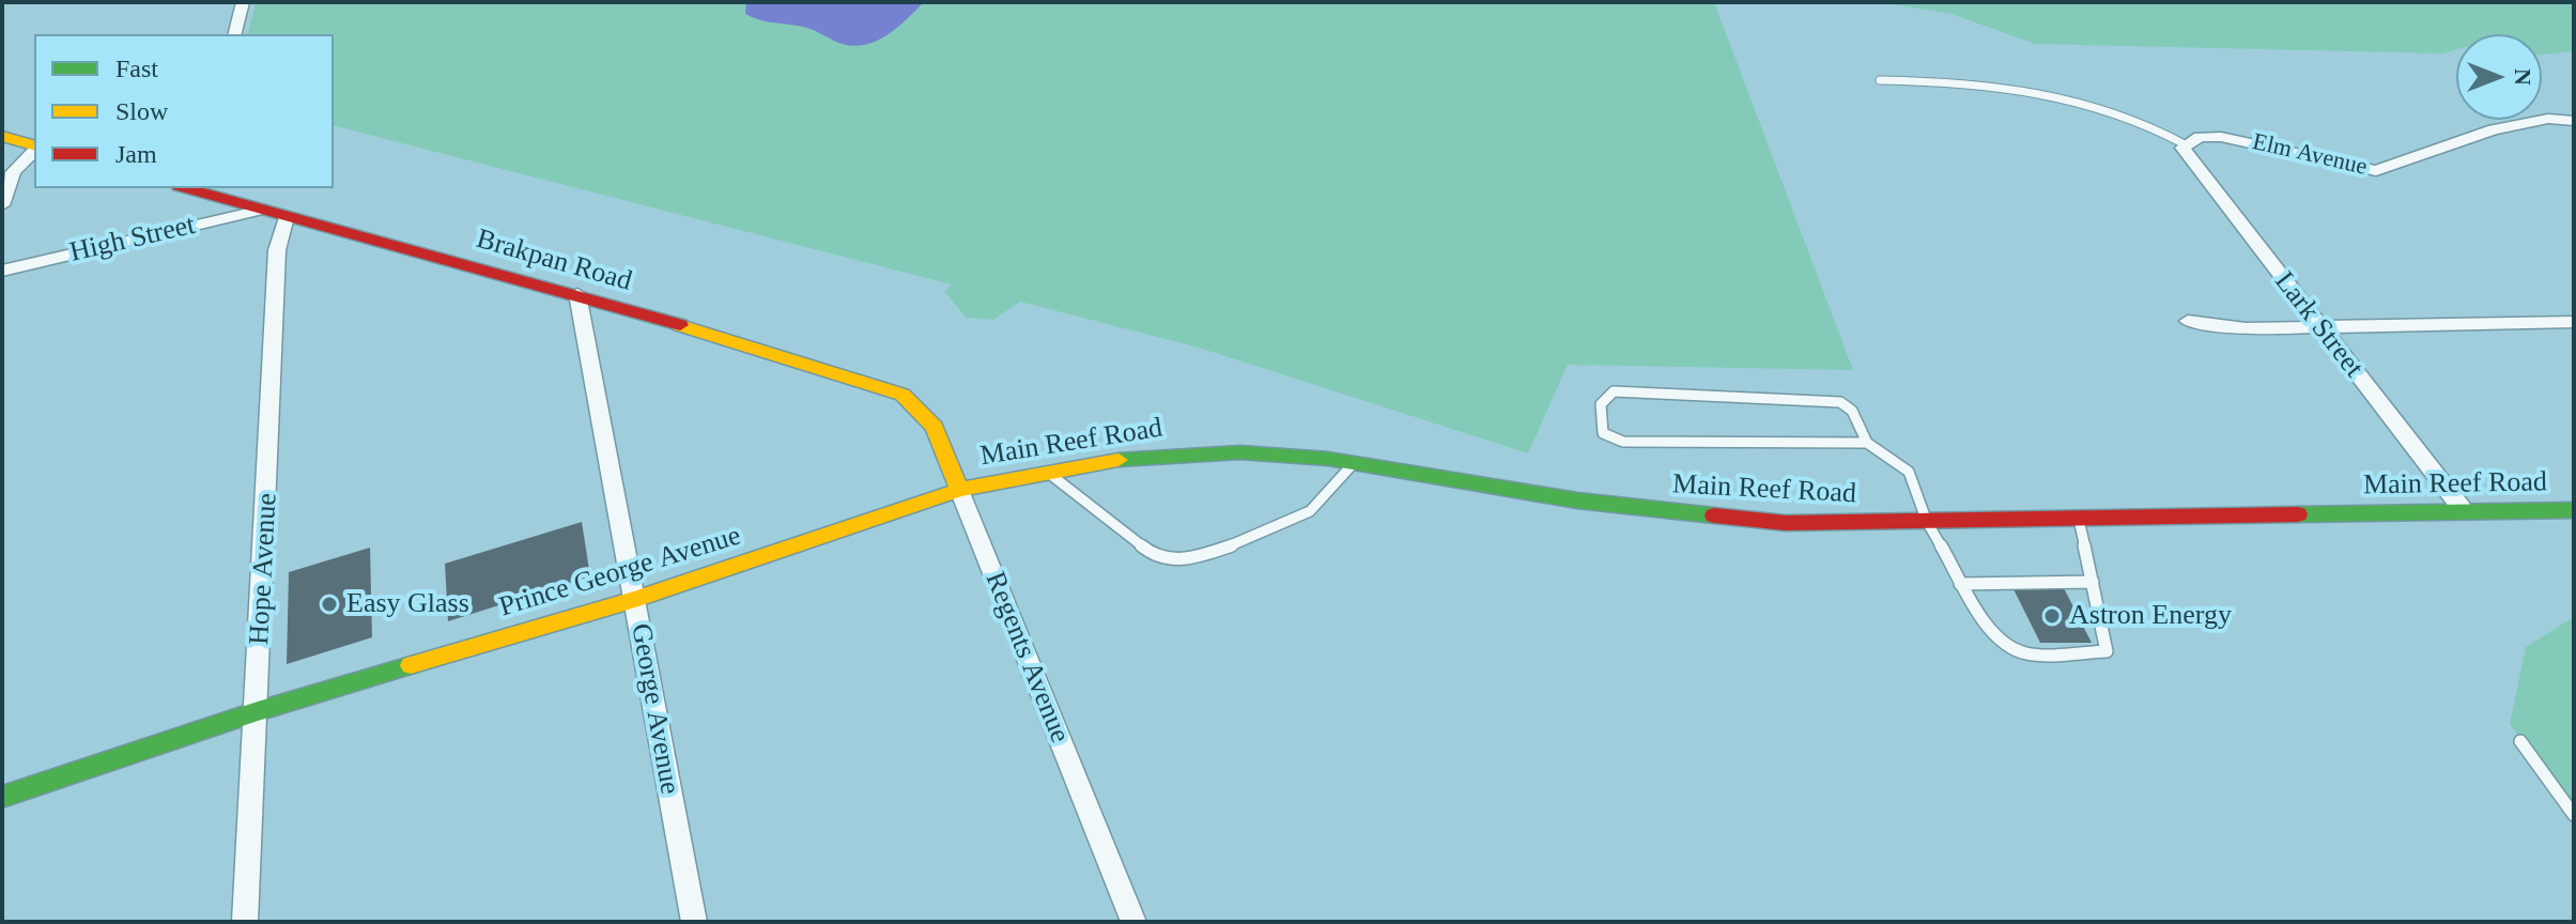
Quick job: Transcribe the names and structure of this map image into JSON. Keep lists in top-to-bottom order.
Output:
{
  "streets": {
    "main road": [
      "Brakpan Road",
      "Main Reef Road",
      "Prince George Avenue",
      "Regents Avenue"
    ],
    "street": [
      "Elm Avenue",
      "High Street",
      "Lark Street",
      "Hope Avenue",
      "George Avenue"
    ]
  },
  "crossings": [
    ["Elm Avenue", "Lark Street"],
    ["High Street", "Brakpan Road"],
    ["Brakpan Road", "Hope Avenue"],
    ["Brakpan Road", "Regents Avenue"],
    ["Brakpan Road", "George Avenue"],
    ["Lark Street", "Main Reef Road"],
    ["Main Reef Road", "Prince George Avenue"],
    ["Main Reef Road", "Regents Avenue"],
    ["Hope Avenue", "Prince George Avenue"],
    ["Prince George Avenue", "Regents Avenue"],
    ["Prince George Avenue", "George Avenue"]
  ],
  "places": ["Easy Glass", "Astron Energy"],
  "legend": ["Fast", "Slow", "Jam"],
  "north": "right"
}
